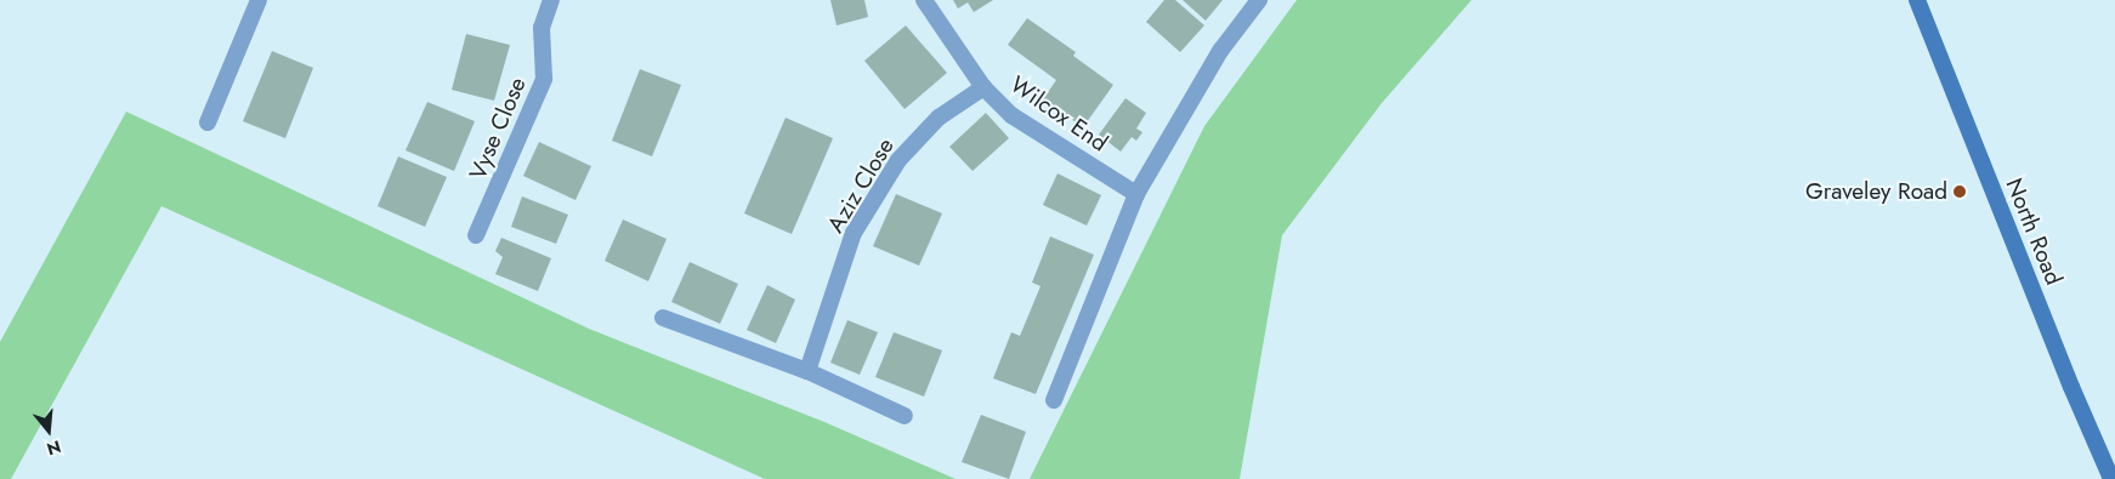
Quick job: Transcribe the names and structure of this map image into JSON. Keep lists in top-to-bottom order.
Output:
{
  "streets": {
    "main road": ["North Road"],
    "street": ["Wilcox End", "Vyse Close", "Aziz Close"]
  },
  "crossings": [
    ["Wilcox End", "Aziz Close"]
  ],
  "places": ["Graveley Road"],
  "north": "bottom"
}
